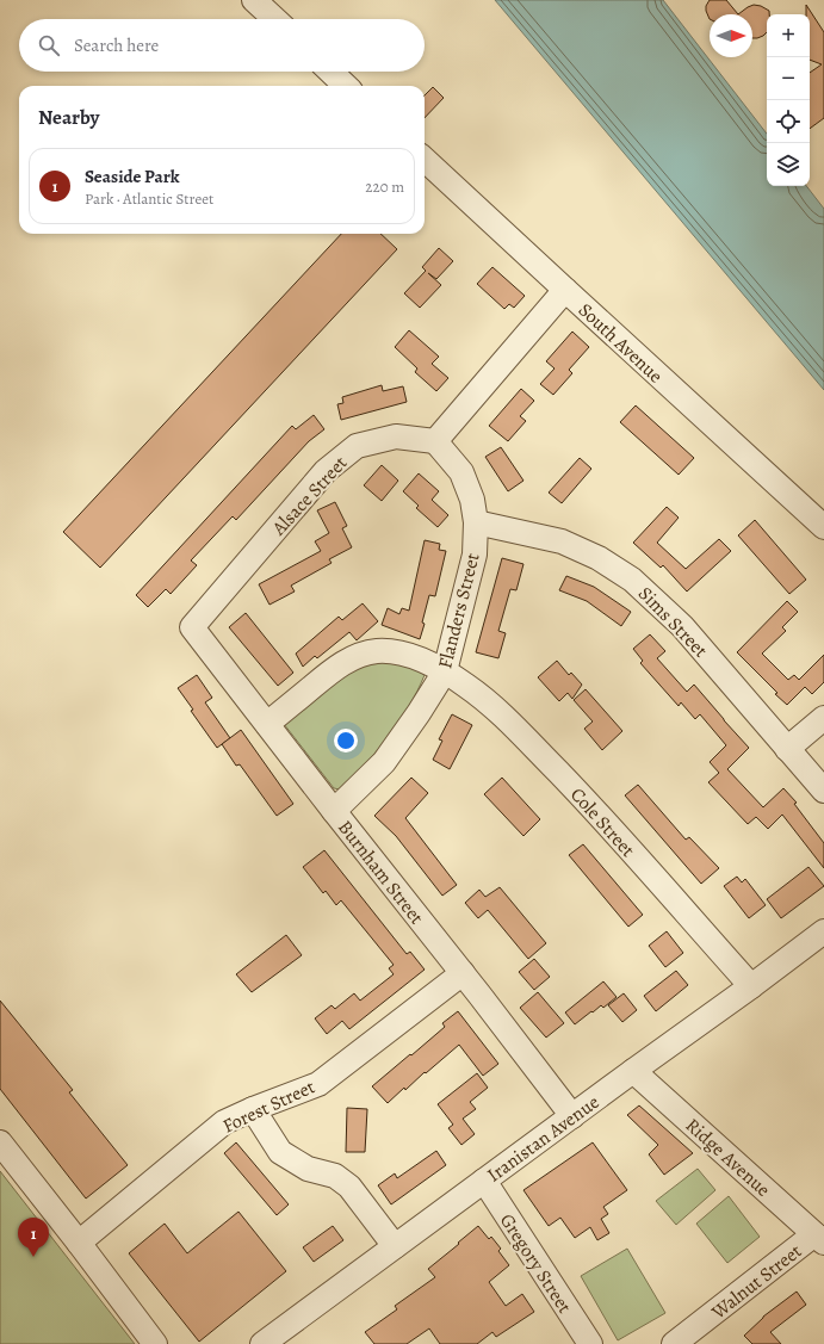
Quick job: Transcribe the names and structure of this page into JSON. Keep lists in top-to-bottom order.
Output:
{
  "streets": {
    "street": [
      "South Avenue",
      "Alsace Street",
      "Flanders Street",
      "Sims Street",
      "Cole Street",
      "Burnham Street",
      "Forest Street",
      "Iranistan Avenue",
      "Ridge Avenue",
      "Gregory Street",
      "Walnut Street"
    ]
  },
  "crossings": [
    ["Alsace Street", "Flanders Street"],
    ["Alsace Street", "Burnham Street"],
    ["Flanders Street", "Sims Street"],
    ["Flanders Street", "Cole Street"],
    ["Flanders Street", "Burnham Street"],
    ["Cole Street", "Burnham Street"],
    ["Cole Street", "Iranistan Avenue"],
    ["Burnham Street", "Forest Street"],
    ["Burnham Street", "Iranistan Avenue"],
    ["Iranistan Avenue", "Ridge Avenue"],
    ["Iranistan Avenue", "Gregory Street"],
    ["Ridge Avenue", "Walnut Street"]
  ],
  "north": "right",
  "page": {
    "map_buttons": ["+", "−"],
    "search": "Search here",
    "heading": "Nearby",
    "list": [
      {
        "mark": "1",
        "name": "Seaside Park",
        "note": "Park · Atlantic Street",
        "value": "220 m"
      }
    ],
    "pins": "1"
  }
}
